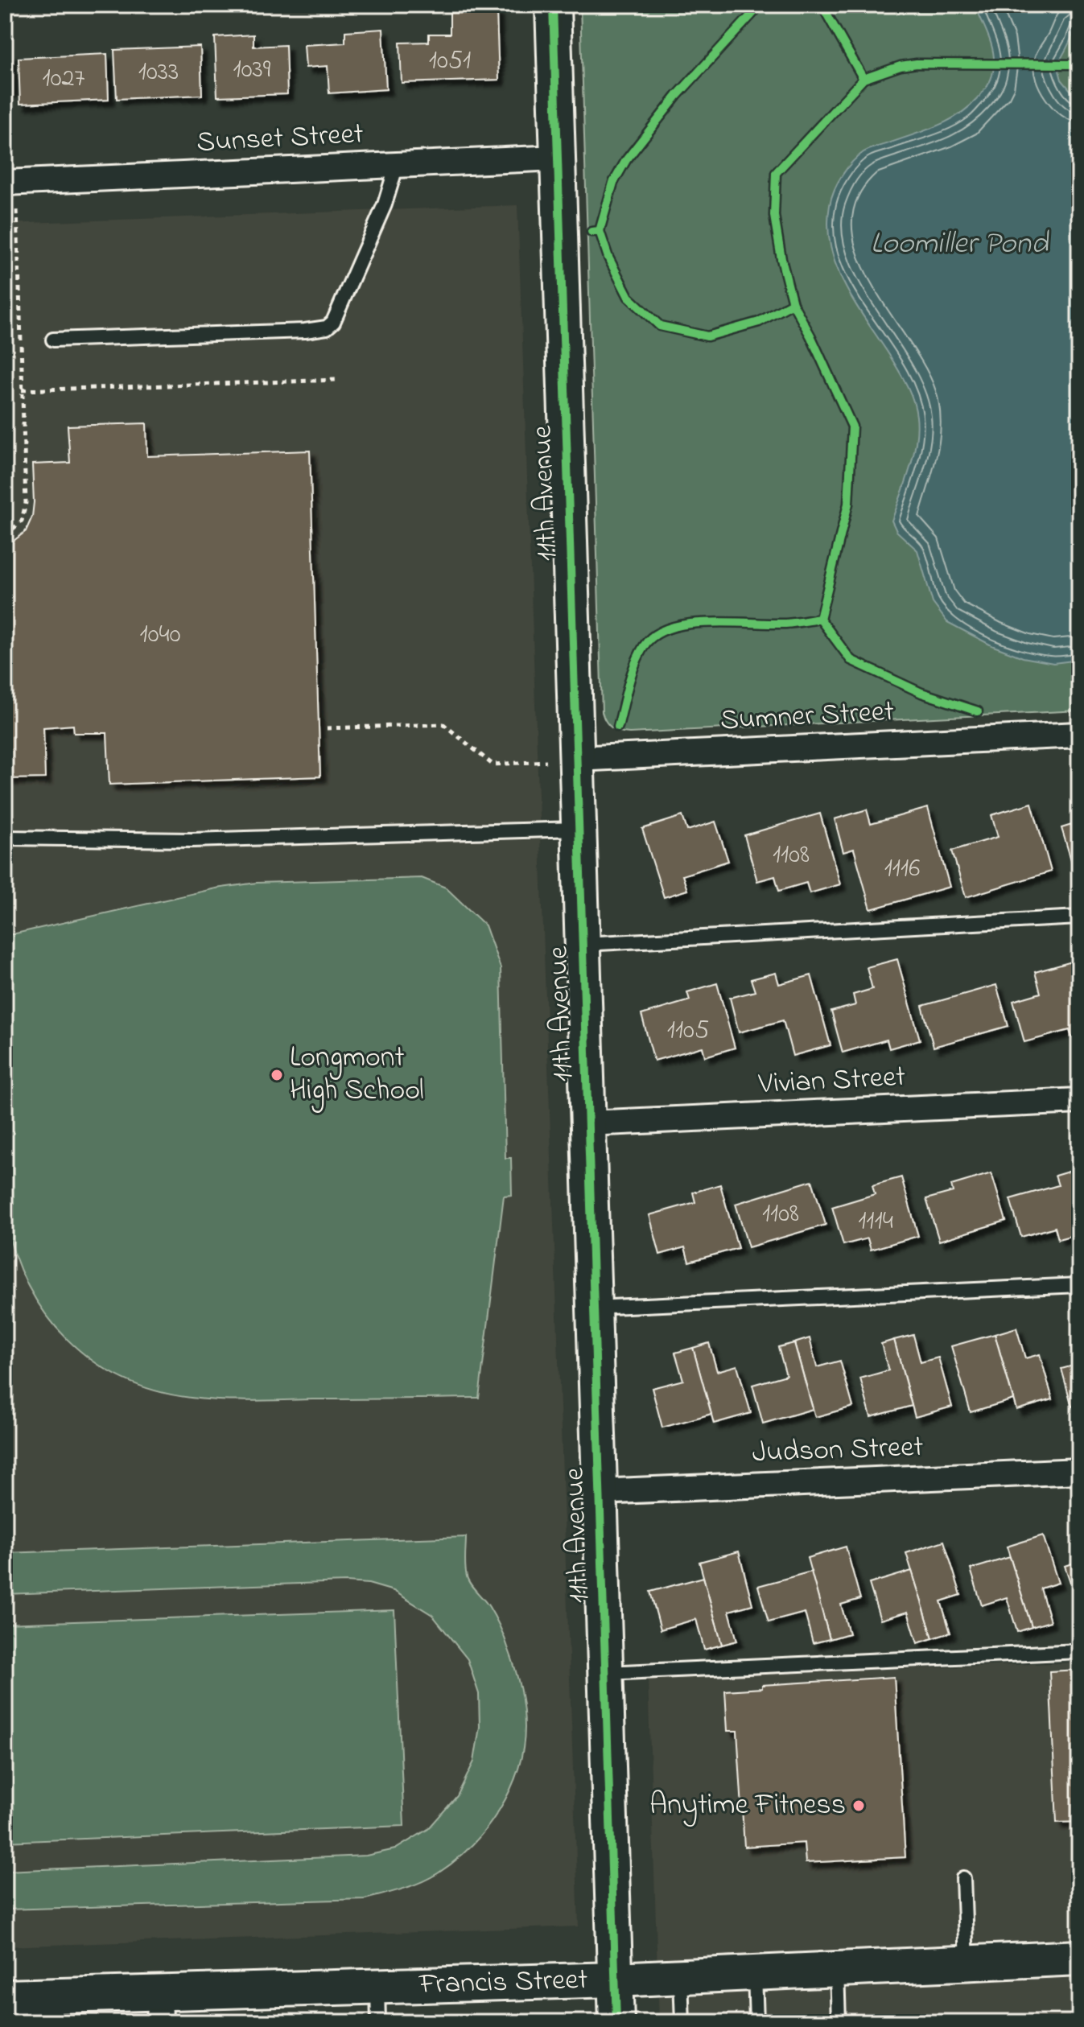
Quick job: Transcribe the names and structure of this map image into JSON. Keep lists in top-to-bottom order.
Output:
{
  "streets": {
    "street": [
      "Sunset Street",
      "11th Avenue",
      "Sumner Street",
      "Vivian Street",
      "Judson Street",
      "Francis Street"
    ]
  },
  "crossings": [
    ["Sunset Street", "11th Avenue"],
    ["11th Avenue", "Sumner Street"],
    ["11th Avenue", "Vivian Street"],
    ["11th Avenue", "Judson Street"],
    ["11th Avenue", "Francis Street"]
  ],
  "water": ["Loomiller Pond"],
  "places": ["Longmont High School", "Anytime Fitness"],
  "house_numbers": [
    "1051",
    "1039",
    "1033",
    "1027",
    "1040",
    "1108",
    "1116",
    "1105",
    "1108",
    "1114"
  ]
}
